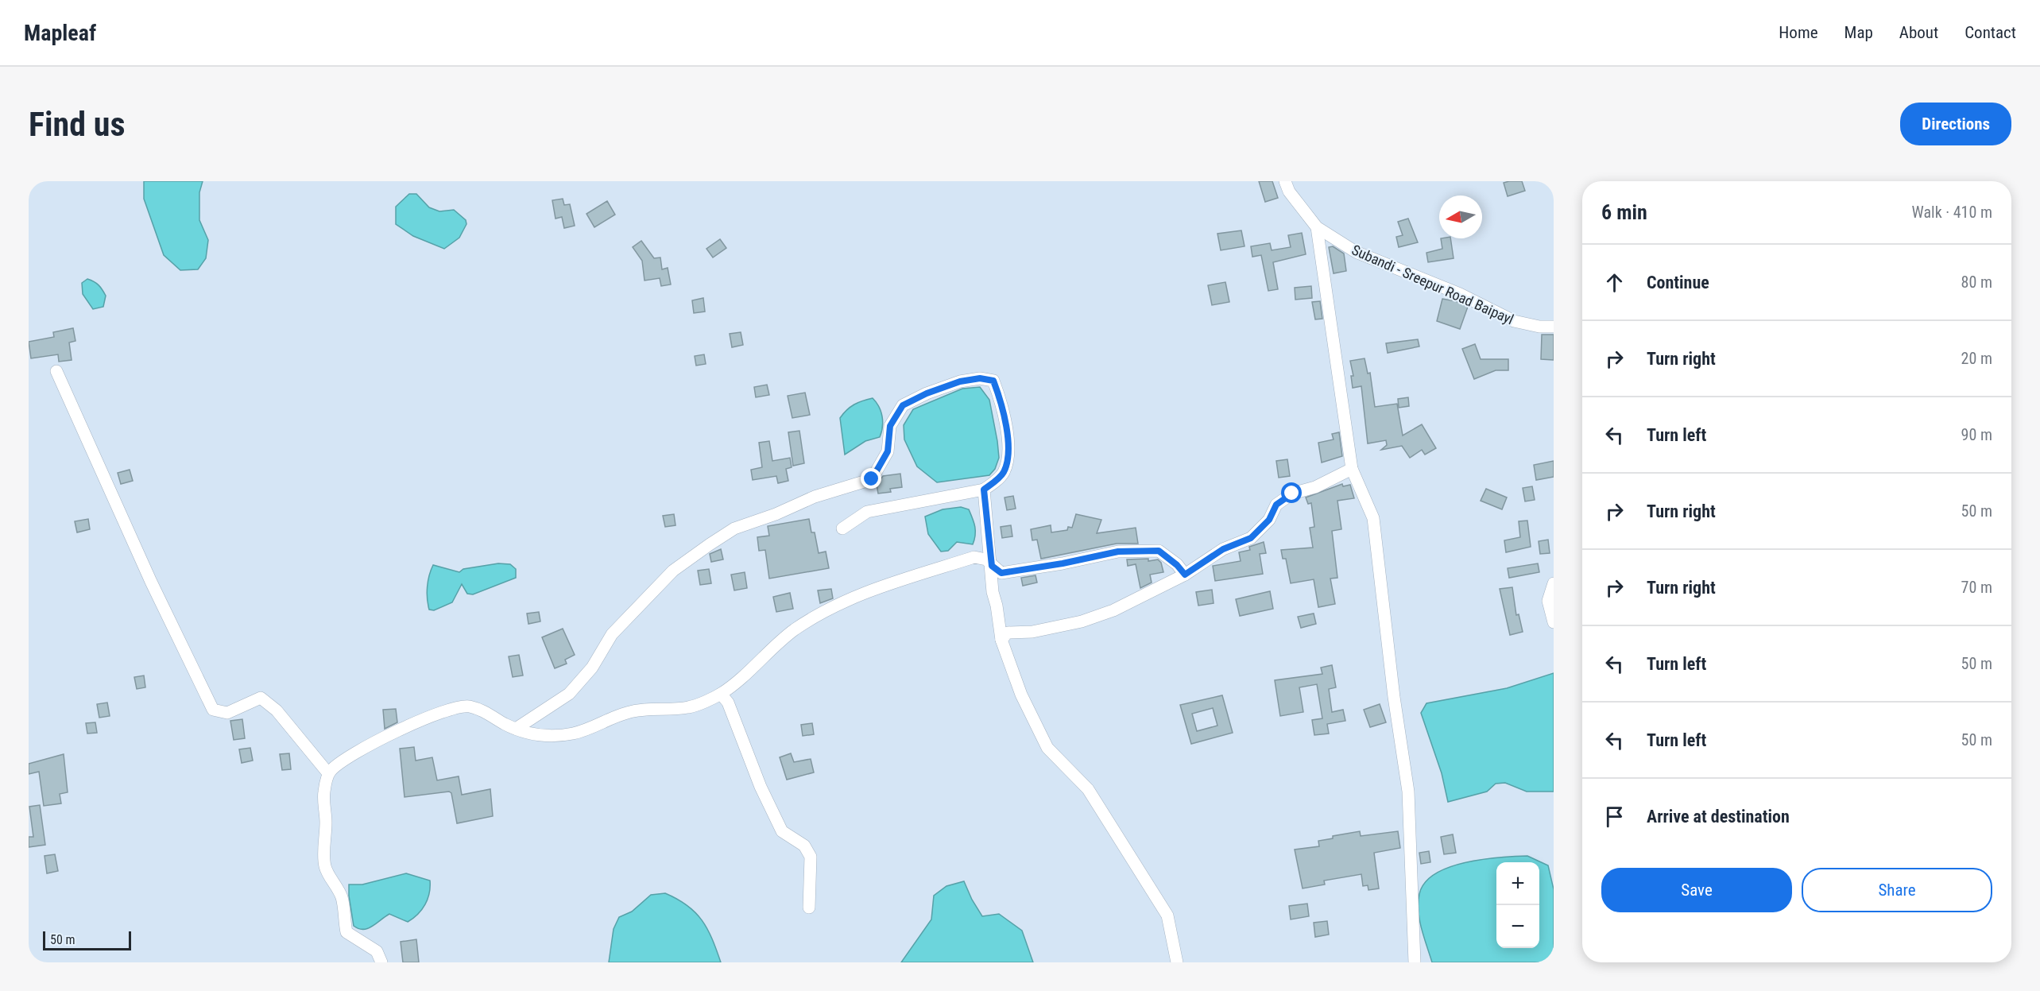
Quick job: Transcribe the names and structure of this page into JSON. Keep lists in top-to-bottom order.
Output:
{
  "streets": {
    "street": ["Subandi - Sreepur Road Baipayl"]
  },
  "scale_bar": "50 m",
  "north": "left",
  "page": {
    "header": "Mapleaf",
    "nav": [
      "Home",
      "Map",
      "About",
      "Contact"
    ],
    "buttons": [
      "Directions",
      ["Save", "Share"]
    ],
    "title": "Find us",
    "heading": ["6 min", "Walk · 410 m"],
    "list": [
      ["Continue", "80 m"],
      ["Turn right", "20 m"],
      ["Turn left", "90 m"],
      ["Turn right", "50 m"],
      ["Turn right", "70 m"],
      ["Turn left", "50 m"],
      ["Turn left", "50 m"],
      "Arrive at destination"
    ],
    "map_buttons": ["+", "−"],
    "scale": "50 m"
  }
}
